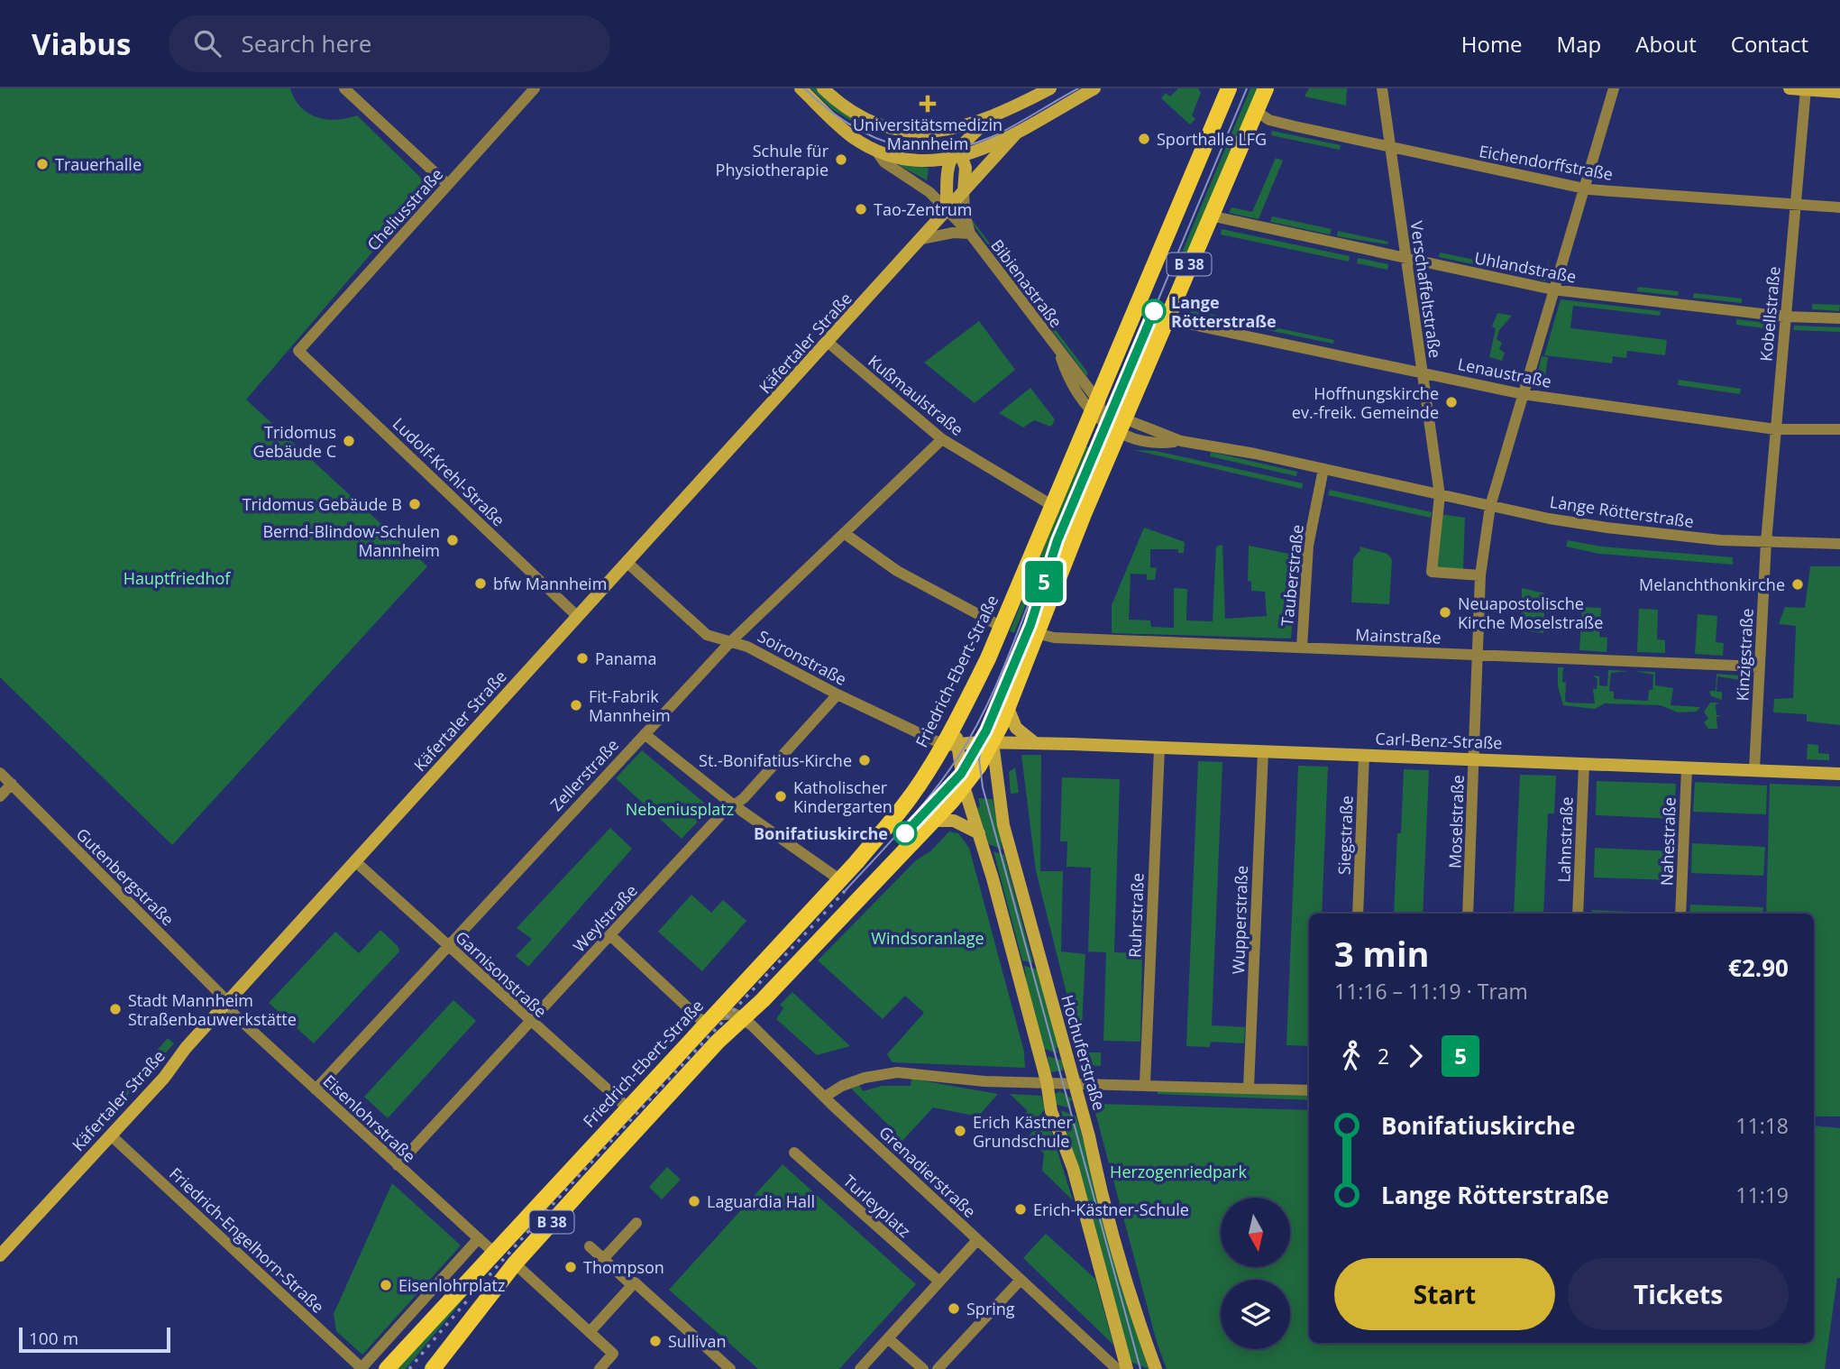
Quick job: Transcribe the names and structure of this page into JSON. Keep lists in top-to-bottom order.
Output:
{
  "streets": {
    "main road": ["B 38", "Friedrich-Ebert-Straße"],
    "street": [
      "Eichendorffstraße",
      "Cheliusstraße",
      "Uhlandstraße",
      "Bibienastraße",
      "Verschaffeltstraße",
      "Kobellstraße",
      "Käfertaler Straße",
      "Lenaustraße",
      "Kußmaulstraße",
      "Ludolf-Krehl-Straße",
      "Lange Rötterstraße",
      "Tauberstraße",
      "Mainstraße",
      "Kinzigstraße",
      "Soironstraße",
      "Carl-Benz-Straße",
      "Zellerstraße",
      "Moselstraße",
      "Siegstraße",
      "Lahnstraße",
      "Nahestraße",
      "Gutenbergstraße",
      "Ruhrstraße",
      "Weylstraße",
      "Wupperstraße",
      "Garnisonstraße",
      "Hochuferstraße",
      "Eisenlohrstraße",
      "Grenadierstraße",
      "Turleyplatz",
      "Friedrich-Engelhorn-Straße"
    ]
  },
  "crossings": [
    ["Eichendorffstraße", "B 38"],
    ["Eichendorffstraße", "Verschaffeltstraße"],
    ["Eichendorffstraße", "Kobellstraße"],
    ["Eichendorffstraße", "Moselstraße"],
    ["Cheliusstraße", "Ludolf-Krehl-Straße"],
    ["B 38", "Uhlandstraße"],
    ["B 38", "Lenaustraße"],
    ["B 38", "Lange Rötterstraße"],
    ["B 38", "Mainstraße"],
    ["B 38", "Carl-Benz-Straße"],
    ["B 38", "Hochuferstraße"],
    ["B 38", "Grenadierstraße"],
    ["Uhlandstraße", "Verschaffeltstraße"],
    ["Uhlandstraße", "Kobellstraße"],
    ["Uhlandstraße", "Moselstraße"],
    ["Bibienastraße", "Käfertaler Straße"],
    ["Bibienastraße", "Lange Rötterstraße"],
    ["Bibienastraße", "Friedrich-Ebert-Straße"],
    ["Verschaffeltstraße", "Lenaustraße"],
    ["Verschaffeltstraße", "Lange Rötterstraße"],
    ["Kobellstraße", "Lenaustraße"],
    ["Kobellstraße", "Lange Rötterstraße"],
    ["Kobellstraße", "Kinzigstraße"],
    ["Käfertaler Straße", "Kußmaulstraße"],
    ["Käfertaler Straße", "Ludolf-Krehl-Straße"],
    ["Käfertaler Straße", "Soironstraße"],
    ["Käfertaler Straße", "Gutenbergstraße"],
    ["Käfertaler Straße", "Garnisonstraße"],
    ["Käfertaler Straße", "Eisenlohrstraße"],
    ["Käfertaler Straße", "Friedrich-Engelhorn-Straße"],
    ["Lenaustraße", "Moselstraße"],
    ["Kußmaulstraße", "Friedrich-Ebert-Straße"],
    ["Kußmaulstraße", "Zellerstraße"],
    ["Lange Rötterstraße", "Tauberstraße"],
    ["Lange Rötterstraße", "Kinzigstraße"],
    ["Lange Rötterstraße", "Friedrich-Ebert-Straße"],
    ["Lange Rötterstraße", "Moselstraße"],
    ["Tauberstraße", "Mainstraße"],
    ["Mainstraße", "Kinzigstraße"],
    ["Mainstraße", "Moselstraße"],
    ["Kinzigstraße", "Carl-Benz-Straße"],
    ["Soironstraße", "Friedrich-Ebert-Straße"],
    ["Soironstraße", "Carl-Benz-Straße"],
    ["Soironstraße", "Zellerstraße"],
    ["Soironstraße", "Weylstraße"],
    ["Friedrich-Ebert-Straße", "Carl-Benz-Straße"],
    ["Friedrich-Ebert-Straße", "Garnisonstraße"],
    ["Friedrich-Ebert-Straße", "Eisenlohrstraße"],
    ["Carl-Benz-Straße", "Moselstraße"],
    ["Carl-Benz-Straße", "Siegstraße"],
    ["Carl-Benz-Straße", "Lahnstraße"],
    ["Carl-Benz-Straße", "Nahestraße"],
    ["Carl-Benz-Straße", "Ruhrstraße"],
    ["Carl-Benz-Straße", "Wupperstraße"],
    ["Carl-Benz-Straße", "Hochuferstraße"],
    ["Zellerstraße", "Garnisonstraße"],
    ["Zellerstraße", "Eisenlohrstraße"],
    ["Gutenbergstraße", "Eisenlohrstraße"],
    ["Weylstraße", "Garnisonstraße"],
    ["Weylstraße", "Eisenlohrstraße"]
  ],
  "parks": [
    "Hauptfriedhof",
    "Nebeniusplatz",
    "Windsoranlage",
    "Herzogenriedpark"
  ],
  "places": {
    "health": ["Universitätsmedizin Mannheim"],
    "other": [
      "Sporthalle LFG",
      "Schule für Physiotherapie",
      "Trauerhalle",
      "Tao-Zentrum",
      "Lange Rötterstraße",
      "Hoffnungskirche ev.-freik. Gemeinde",
      "Tridomus Gebäude C",
      "Tridomus Gebäude B",
      "Bernd-Blindow-Schulen Mannheim",
      "bfw Mannheim",
      "Melanchthonkirche",
      "Neuapostolische Kirche Moselstraße",
      "Panama",
      "Fit-Fabrik Mannheim",
      "St.-Bonifatius-Kirche",
      "Katholischer Kindergarten",
      "Bonifatiuskirche",
      "Stadt Mannheim Straßenbauwerkstätte",
      "Erich Kästner Grundschule",
      "Laguardia Hall",
      "Erich-Kästner-Schule",
      "Thompson",
      "Eisenlohrplatz",
      "Spring",
      "Sullivan"
    ]
  },
  "lines": ["tram line 5"],
  "scale_bar": "100 m",
  "north": "bottom",
  "page": {
    "header": "Viabus",
    "search": "Search here",
    "nav": [
      "Home",
      "Map",
      "About",
      "Contact"
    ],
    "on_map": "5",
    "heading": ["3 min", "11:16 – 11:19 · Tram", "€2.90"],
    "legs": ["2", "5"],
    "list": [
      {
        "name": "Bonifatiuskirche",
        "value": "11:18"
      },
      {
        "name": "Lange Rötterstraße",
        "value": "11:19"
      }
    ],
    "buttons": ["Start", "Tickets"],
    "scale": "100 m"
  }
}
